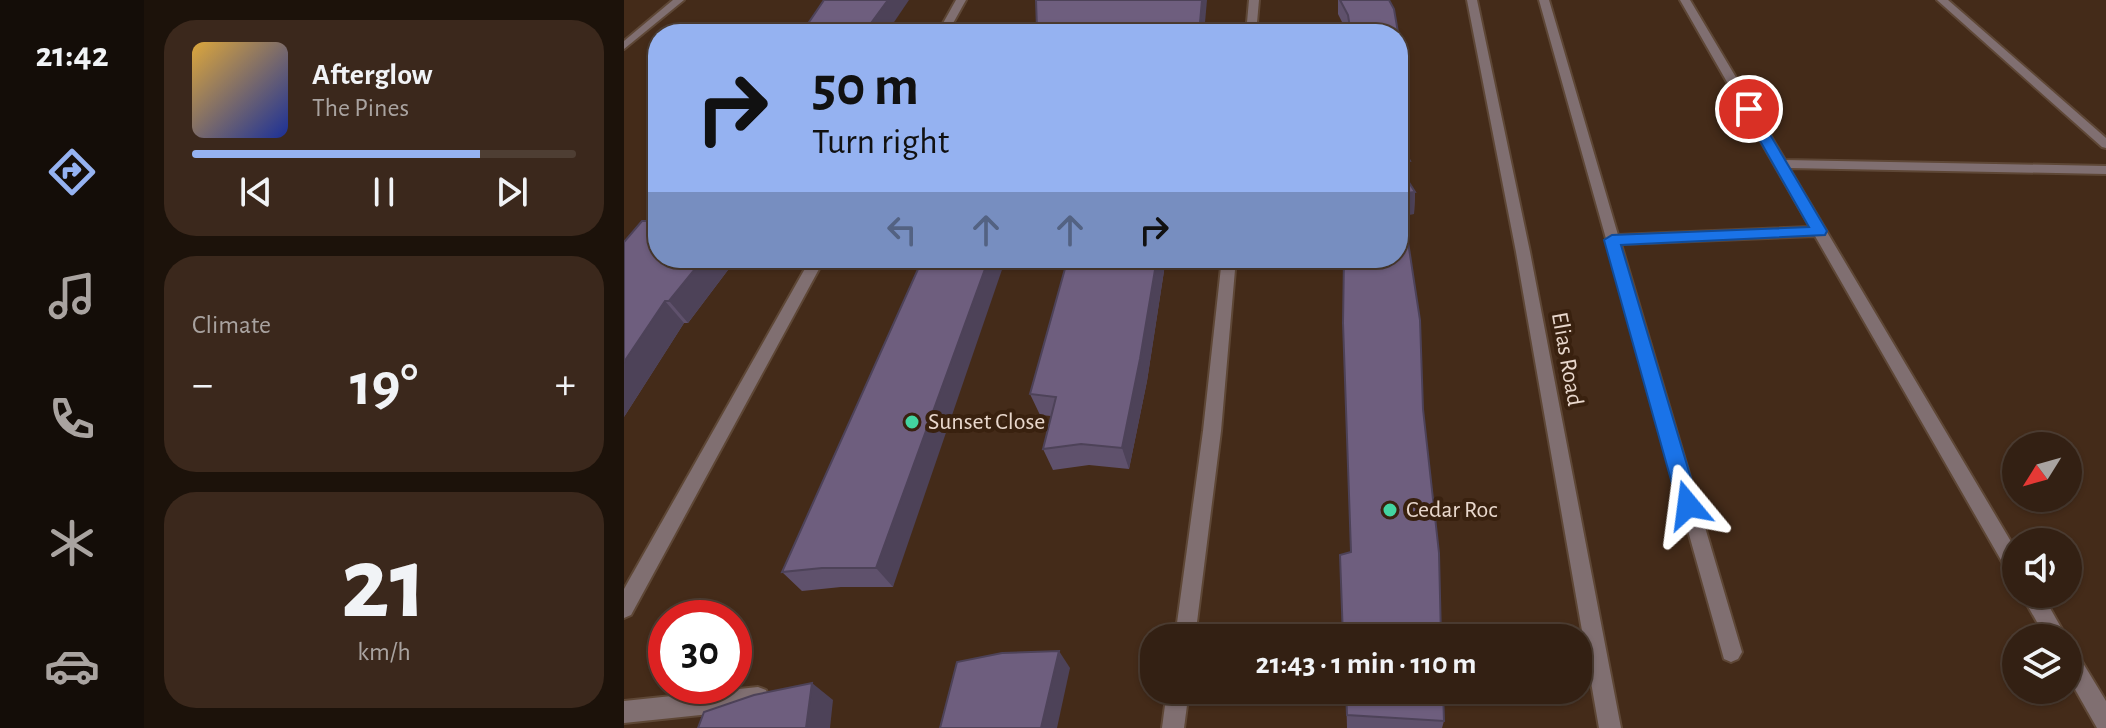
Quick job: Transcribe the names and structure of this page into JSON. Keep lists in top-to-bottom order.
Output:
{
  "streets": {
    "street": ["Elias Road"]
  },
  "places": ["Sunset Close", "Cedar Roc"],
  "north": "bottom left",
  "page": {
    "tabs": "21:42",
    "turn": ["50 m", "Turn right"],
    "song": ["Afterglow", "The Pines"],
    "tile": [
      "Climate",
      ["21", "km/h"]
    ],
    "heat": ["−", "19°", "+"],
    "limit": "30",
    "trip": "21:43 · 1 min · 110 m"
  }
}
